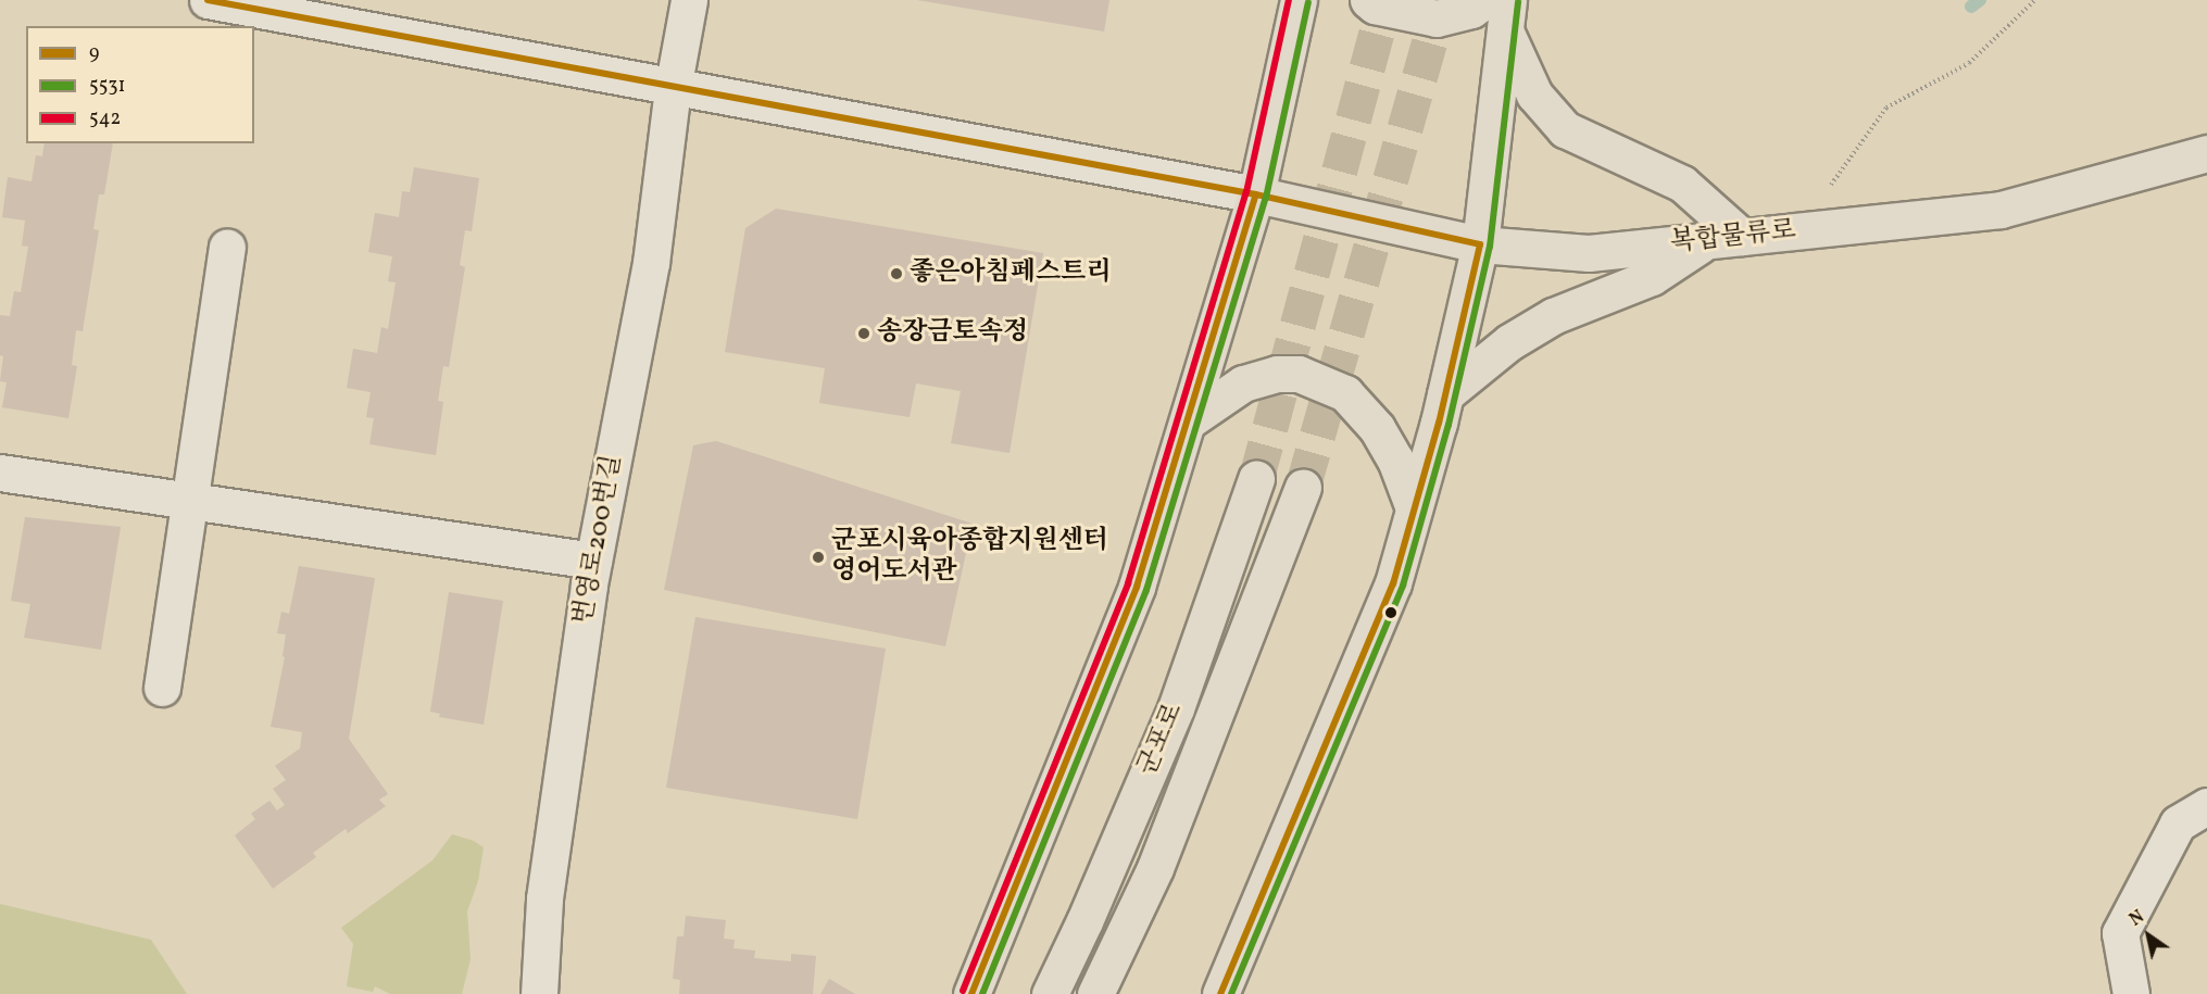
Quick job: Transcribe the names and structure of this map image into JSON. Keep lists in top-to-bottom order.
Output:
{
  "streets": {
    "main road": ["복합물류로", "군포로"],
    "street": ["번영로200번길"]
  },
  "places": ["좋은아침페스트리", "송장금토속정", "군포시육아종합지원센터 영어도서관"],
  "lines": ["transit line 9", "transit line 542", "transit line 5531"],
  "legend": ["9", "5531", "542"],
  "north": "top left"
}
